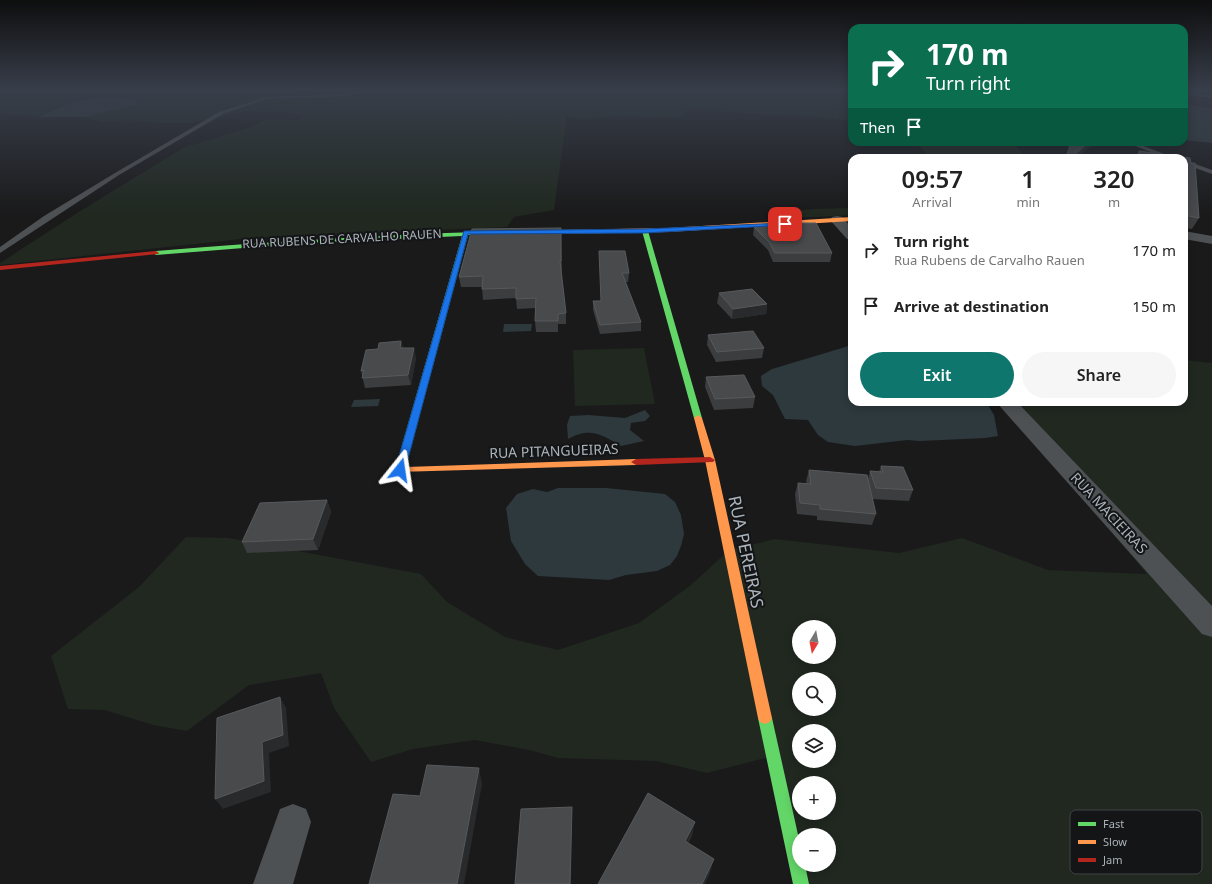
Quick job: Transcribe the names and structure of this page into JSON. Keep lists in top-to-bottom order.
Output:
{
  "streets": {
    "street": [
      "RUA RUBENS DE CARVALHO RAUEN",
      "RUA PITANGUEIRAS",
      "RUA MACIEIRAS",
      "RUA PEREIRAS"
    ]
  },
  "crossings": [
    ["RUA RUBENS DE CARVALHO RAUEN", "RUA PITANGUEIRAS"],
    ["RUA RUBENS DE CARVALHO RAUEN", "RUA PEREIRAS"],
    ["RUA PITANGUEIRAS", "RUA PEREIRAS"]
  ],
  "legend": ["Fast", "Slow", "Jam"],
  "north": "bottom",
  "page": {
    "turn": ["170 m", "Turn right"],
    "then": "Then",
    "eta": [
      "09:57",
      "Arrival",
      "1",
      "min",
      "320",
      "m"
    ],
    "list": [
      {
        "name": "Turn right",
        "note": "Rua Rubens de Carvalho Rauen",
        "value": "170 m"
      },
      {
        "name": "Arrive at destination",
        "value": "150 m"
      }
    ],
    "buttons": ["Exit", "Share"],
    "map_buttons": ["+", "−"]
  }
}
